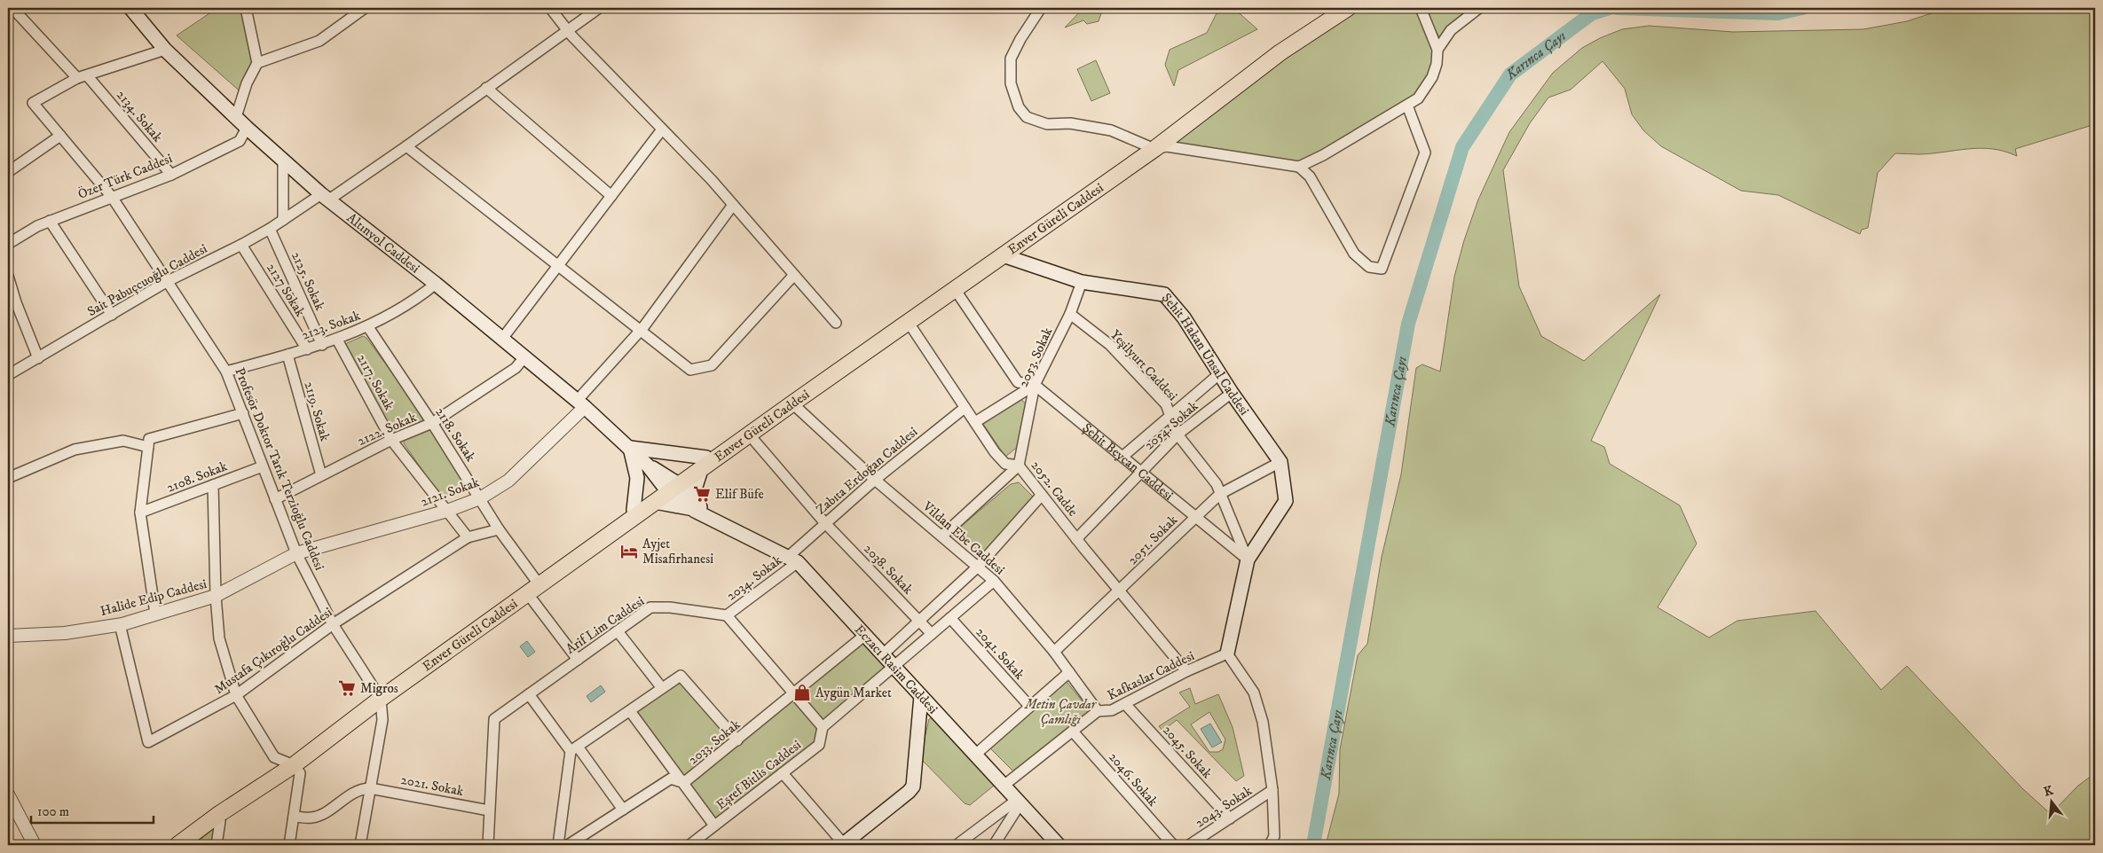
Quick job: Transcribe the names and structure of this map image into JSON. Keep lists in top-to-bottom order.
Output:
{
  "streets": {
    "main road": [
      "Enver Güreli Caddesi",
      "Altınyol Caddesi",
      "Şehit Hakan Ünsal Caddesi",
      "Eczacı Rasim Caddesi"
    ],
    "street": [
      "2134. Sokak",
      "Özer Türk Caddesi",
      "Sait Pabuçcuoğlu Caddesi",
      "2125. Sokak",
      "2127 Sokak",
      "2123. Sokak",
      "2053. Sokak",
      "Yeşilyurt Caddesi",
      "2117. Sokak",
      "2119. Sokak",
      "2054. Sokak",
      "2122. Sokak",
      "2118. Sokak",
      "Şehit Beycan Caddesi",
      "Profesör Doktor Tarık Terzioğlu Caddesi",
      "Zabıta Erdoğan Caddesi",
      "2108. Sokak",
      "2052. Cadde",
      "2121. Sokak",
      "Vildan Ebe Caddesi",
      "2051. Sokak",
      "2038. Sokak",
      "2034. Sokak",
      "Halide Edip Caddesi",
      "Arif Lim Caddesi",
      "Mustafa Çıkıroğlu Caddesi",
      "2041. Sokak",
      "Kafkaslar Caddesi",
      "2033. Sokak",
      "2045. Sokak",
      "Eşref Bitlis Caddesi",
      "2046. Sokak",
      "2021. Sokak",
      "2043. Sokak"
    ]
  },
  "crossings": [
    ["2134. Sokak", "Özer Türk Caddesi"],
    ["Özer Türk Caddesi", "Altınyol Caddesi"],
    ["Özer Türk Caddesi", "Profesör Doktor Tarık Terzioğlu Caddesi"],
    ["Enver Güreli Caddesi", "Altınyol Caddesi"],
    ["Enver Güreli Caddesi", "Şehit Hakan Ünsal Caddesi"],
    ["Enver Güreli Caddesi", "2118. Sokak"],
    ["Enver Güreli Caddesi", "Şehit Beycan Caddesi"],
    ["Enver Güreli Caddesi", "Profesör Doktor Tarık Terzioğlu Caddesi"],
    ["Enver Güreli Caddesi", "2052. Cadde"],
    ["Enver Güreli Caddesi", "Vildan Ebe Caddesi"],
    ["Enver Güreli Caddesi", "2038. Sokak"],
    ["Altınyol Caddesi", "Sait Pabuçcuoğlu Caddesi"],
    ["Altınyol Caddesi", "2123. Sokak"],
    ["Altınyol Caddesi", "2122. Sokak"],
    ["Altınyol Caddesi", "2121. Sokak"],
    ["Altınyol Caddesi", "Eczacı Rasim Caddesi"],
    ["Sait Pabuçcuoğlu Caddesi", "2125. Sokak"],
    ["Sait Pabuçcuoğlu Caddesi", "2127 Sokak"],
    ["Sait Pabuçcuoğlu Caddesi", "Profesör Doktor Tarık Terzioğlu Caddesi"],
    ["2125. Sokak", "2123. Sokak"],
    ["2127 Sokak", "2123. Sokak"],
    ["2123. Sokak", "2117. Sokak"],
    ["2123. Sokak", "2119. Sokak"],
    ["2123. Sokak", "2118. Sokak"],
    ["2123. Sokak", "Profesör Doktor Tarık Terzioğlu Caddesi"],
    ["Şehit Hakan Ünsal Caddesi", "2053. Sokak"],
    ["Şehit Hakan Ünsal Caddesi", "Yeşilyurt Caddesi"],
    ["Şehit Hakan Ünsal Caddesi", "2054. Sokak"],
    ["Şehit Hakan Ünsal Caddesi", "Şehit Beycan Caddesi"],
    ["Şehit Hakan Ünsal Caddesi", "2051. Sokak"],
    ["2053. Sokak", "Yeşilyurt Caddesi"],
    ["2053. Sokak", "Şehit Beycan Caddesi"],
    ["2053. Sokak", "2052. Cadde"],
    ["Yeşilyurt Caddesi", "2054. Sokak"],
    ["Yeşilyurt Caddesi", "Şehit Beycan Caddesi"],
    ["Yeşilyurt Caddesi", "2051. Sokak"],
    ["2117. Sokak", "2122. Sokak"],
    ["2117. Sokak", "2121. Sokak"],
    ["2117. Sokak", "Mustafa Çıkıroğlu Caddesi"],
    ["2119. Sokak", "2122. Sokak"],
    ["2054. Sokak", "Şehit Beycan Caddesi"],
    ["2054. Sokak", "2052. Cadde"],
    ["2122. Sokak", "2118. Sokak"],
    ["2122. Sokak", "Profesör Doktor Tarık Terzioğlu Caddesi"],
    ["2118. Sokak", "2121. Sokak"],
    ["Şehit Beycan Caddesi", "2051. Sokak"],
    ["Profesör Doktor Tarık Terzioğlu Caddesi", "2108. Sokak"],
    ["Profesör Doktor Tarık Terzioğlu Caddesi", "2121. Sokak"],
    ["Profesör Doktor Tarık Terzioğlu Caddesi", "Halide Edip Caddesi"],
    ["Profesör Doktor Tarık Terzioğlu Caddesi", "Mustafa Çıkıroğlu Caddesi"],
    ["Zabıta Erdoğan Caddesi", "2052. Cadde"],
    ["Zabıta Erdoğan Caddesi", "Vildan Ebe Caddesi"],
    ["Zabıta Erdoğan Caddesi", "2038. Sokak"],
    ["Zabıta Erdoğan Caddesi", "2034. Sokak"],
    ["Zabıta Erdoğan Caddesi", "Eczacı Rasim Caddesi"],
    ["2052. Cadde", "2051. Sokak"],
    ["2052. Cadde", "Kafkaslar Caddesi"],
    ["2121. Sokak", "Halide Edip Caddesi"],
    ["Vildan Ebe Caddesi", "2051. Sokak"],
    ["Vildan Ebe Caddesi", "Kafkaslar Caddesi"],
    ["2034. Sokak", "Arif Lim Caddesi"],
    ["2034. Sokak", "Eczacı Rasim Caddesi"],
    ["Halide Edip Caddesi", "Mustafa Çıkıroğlu Caddesi"],
    ["Arif Lim Caddesi", "2021. Sokak"],
    ["Eczacı Rasim Caddesi", "Kafkaslar Caddesi"],
    ["Eczacı Rasim Caddesi", "2033. Sokak"],
    ["Kafkaslar Caddesi", "2045. Sokak"],
    ["Kafkaslar Caddesi", "2046. Sokak"],
    ["2045. Sokak", "2043. Sokak"]
  ],
  "water": ["Karınca Çayı"],
  "parks": ["Metin Çavdar Çamlığı"],
  "places": {
    "supermarket": ["Elif Büfe", "Migros"],
    "hotel": ["Ayjet Misafirhanesi"],
    "shop": ["Aygün Market"]
  },
  "scale_bar": "100 m",
  "north": "top"
}
